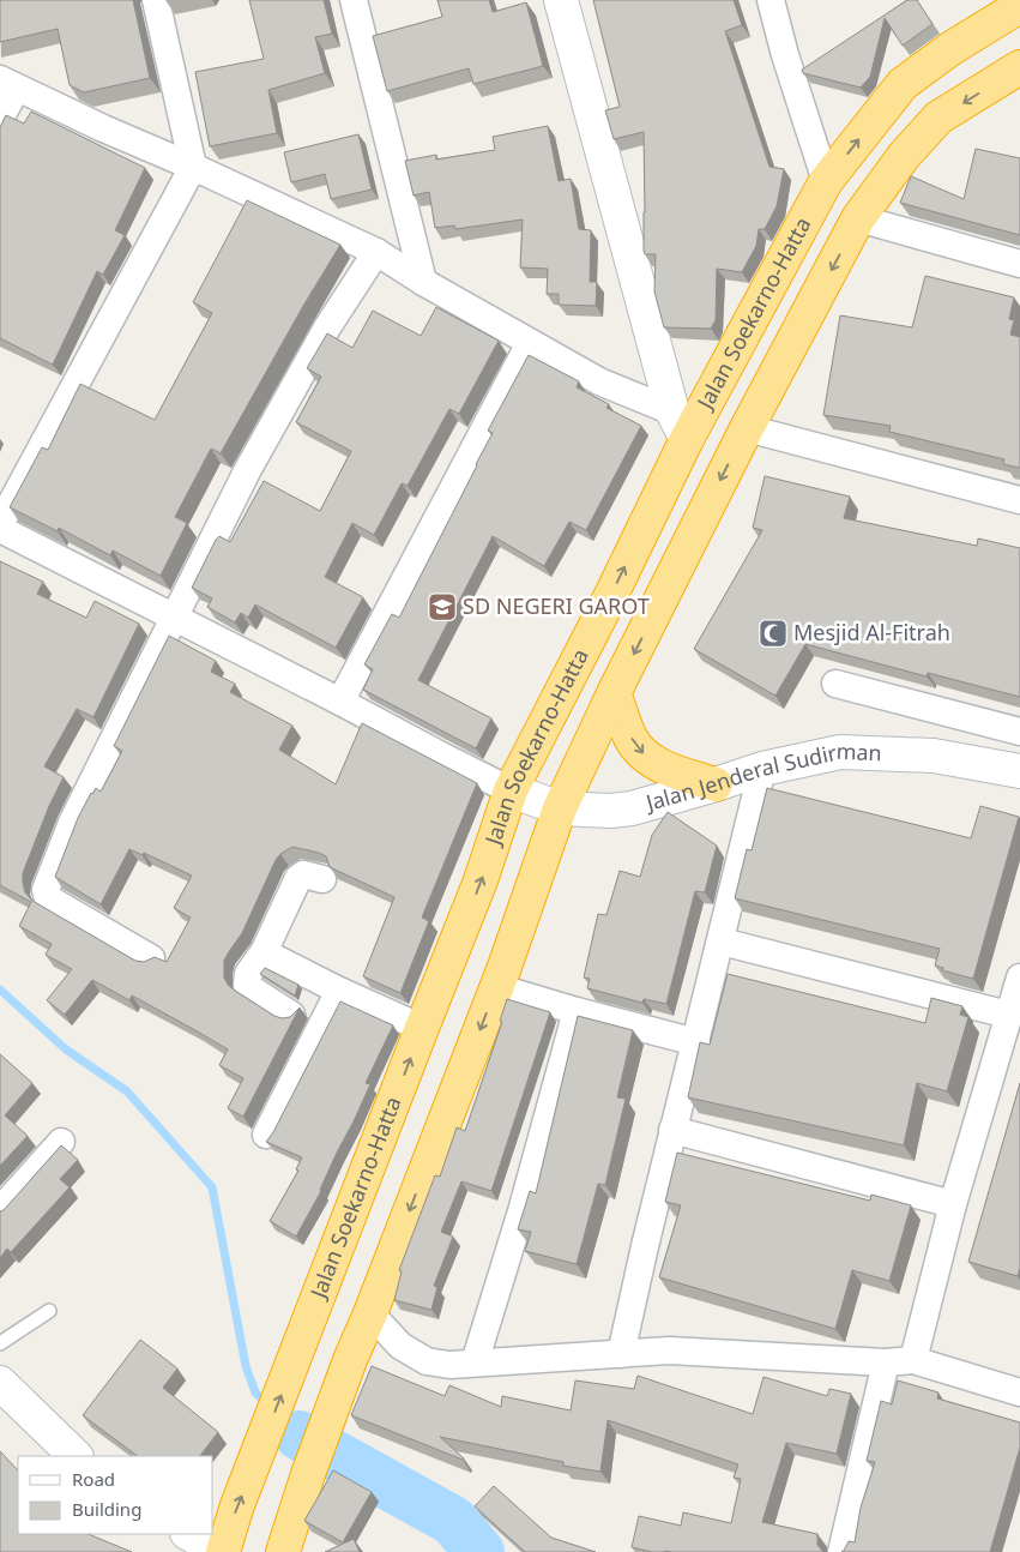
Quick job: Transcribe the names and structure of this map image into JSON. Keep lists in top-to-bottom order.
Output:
{
  "streets": {
    "highway": ["Jalan Soekarno-Hatta"],
    "street": ["Jalan Jenderal Sudirman"]
  },
  "crossings": [
    ["Jalan Soekarno-Hatta", "Jalan Jenderal Sudirman"]
  ],
  "places": {
    "school or university": ["SD NEGERI GAROT"],
    "mosque": ["Mesjid Al-Fitrah"]
  },
  "legend": ["Road", "Building"]
}
